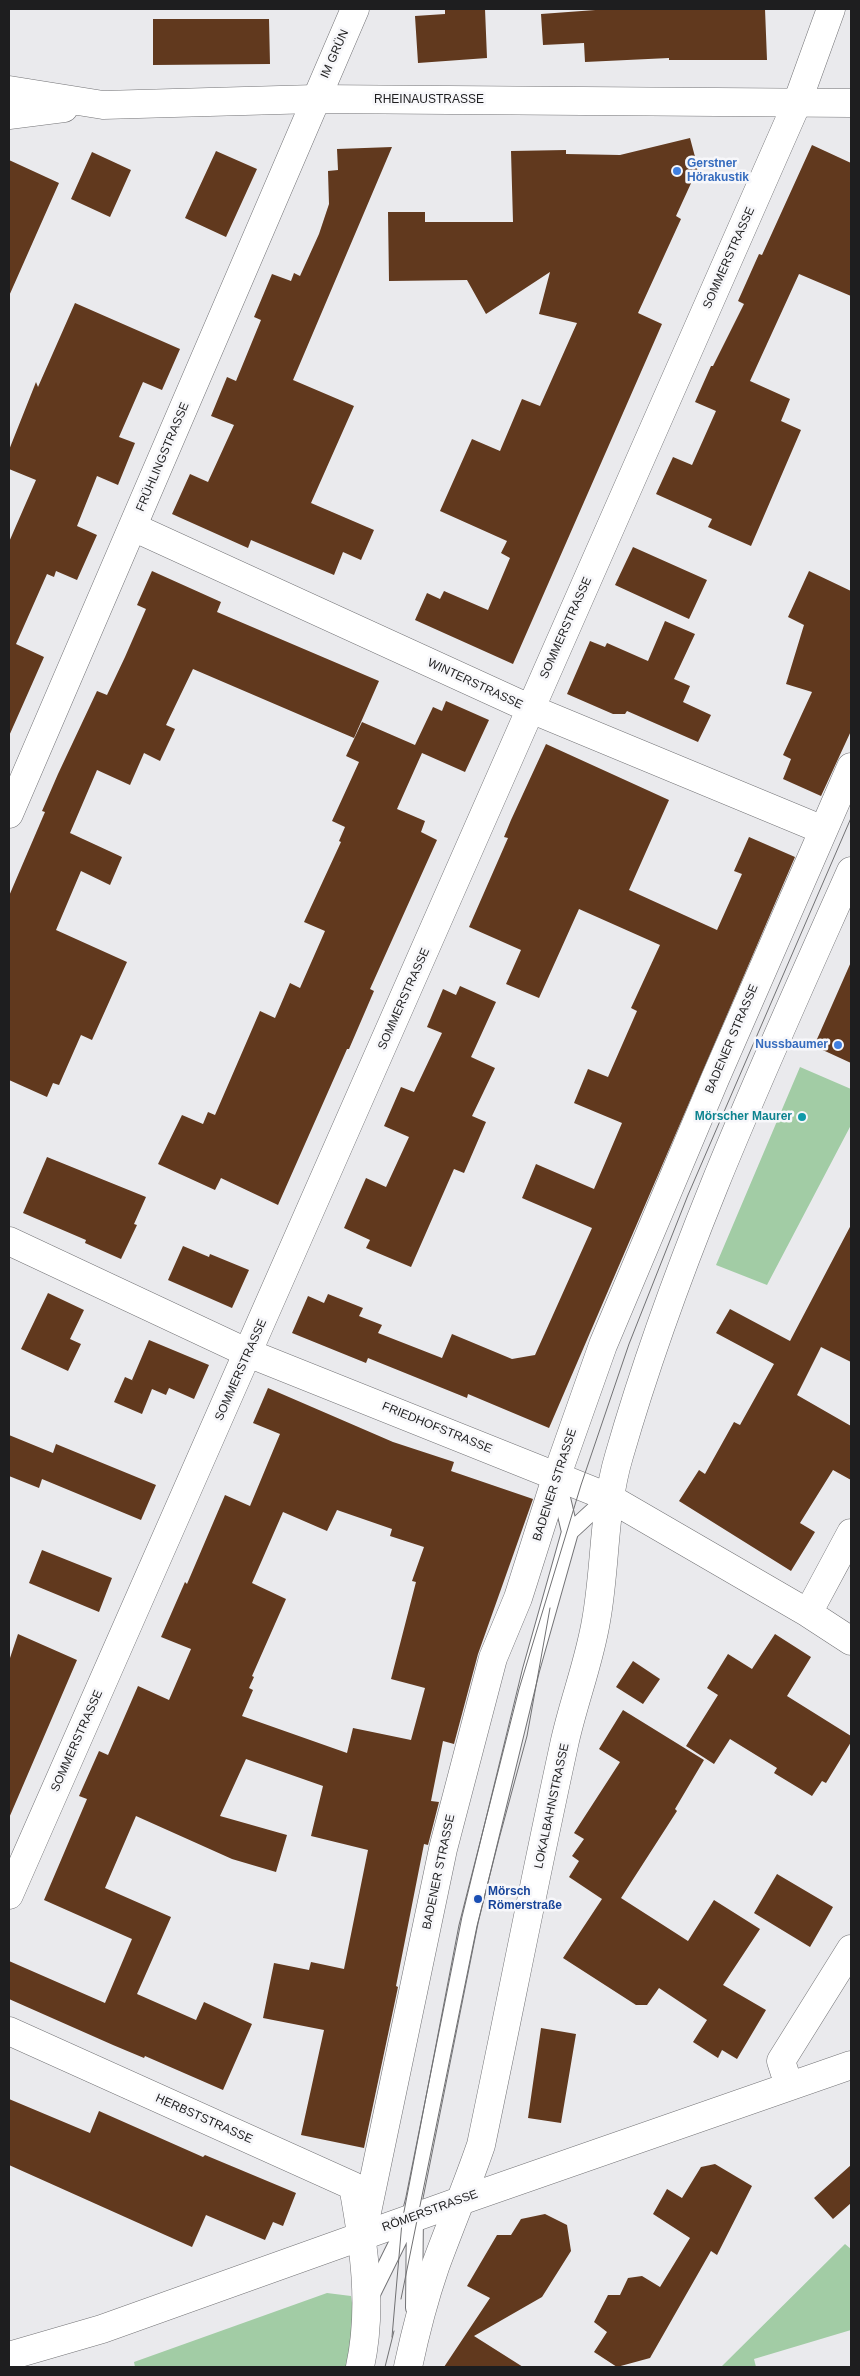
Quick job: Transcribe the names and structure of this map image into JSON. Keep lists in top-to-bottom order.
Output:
{
  "streets": {
    "street": [
      "IM GRÜN",
      "RHEINAUSTRASSE",
      "SOMMERSTRASSE",
      "FRÜHLINGSTRASSE",
      "WINTERSTRASSE",
      "BADENER STRASSE",
      "FRIEDHOFSTRASSE",
      "LOKALBAHNSTRASSE",
      "HERBSTSTRASSE",
      "RÖMERSTRASSE"
    ]
  },
  "crossings": [
    ["IM GRÜN", "RHEINAUSTRASSE"],
    ["IM GRÜN", "FRÜHLINGSTRASSE"],
    ["RHEINAUSTRASSE", "SOMMERSTRASSE"],
    ["RHEINAUSTRASSE", "FRÜHLINGSTRASSE"],
    ["SOMMERSTRASSE", "WINTERSTRASSE"],
    ["SOMMERSTRASSE", "FRIEDHOFSTRASSE"],
    ["FRÜHLINGSTRASSE", "WINTERSTRASSE"],
    ["WINTERSTRASSE", "BADENER STRASSE"],
    ["BADENER STRASSE", "FRIEDHOFSTRASSE"],
    ["BADENER STRASSE", "HERBSTSTRASSE"],
    ["BADENER STRASSE", "RÖMERSTRASSE"],
    ["FRIEDHOFSTRASSE", "LOKALBAHNSTRASSE"],
    ["LOKALBAHNSTRASSE", "RÖMERSTRASSE"],
    ["HERBSTSTRASSE", "RÖMERSTRASSE"]
  ],
  "places": [
    "Gerstner Hörakustik",
    "Nussbaumer",
    "Mörscher Maurer",
    "Mörsch Römerstraße"
  ]
}
